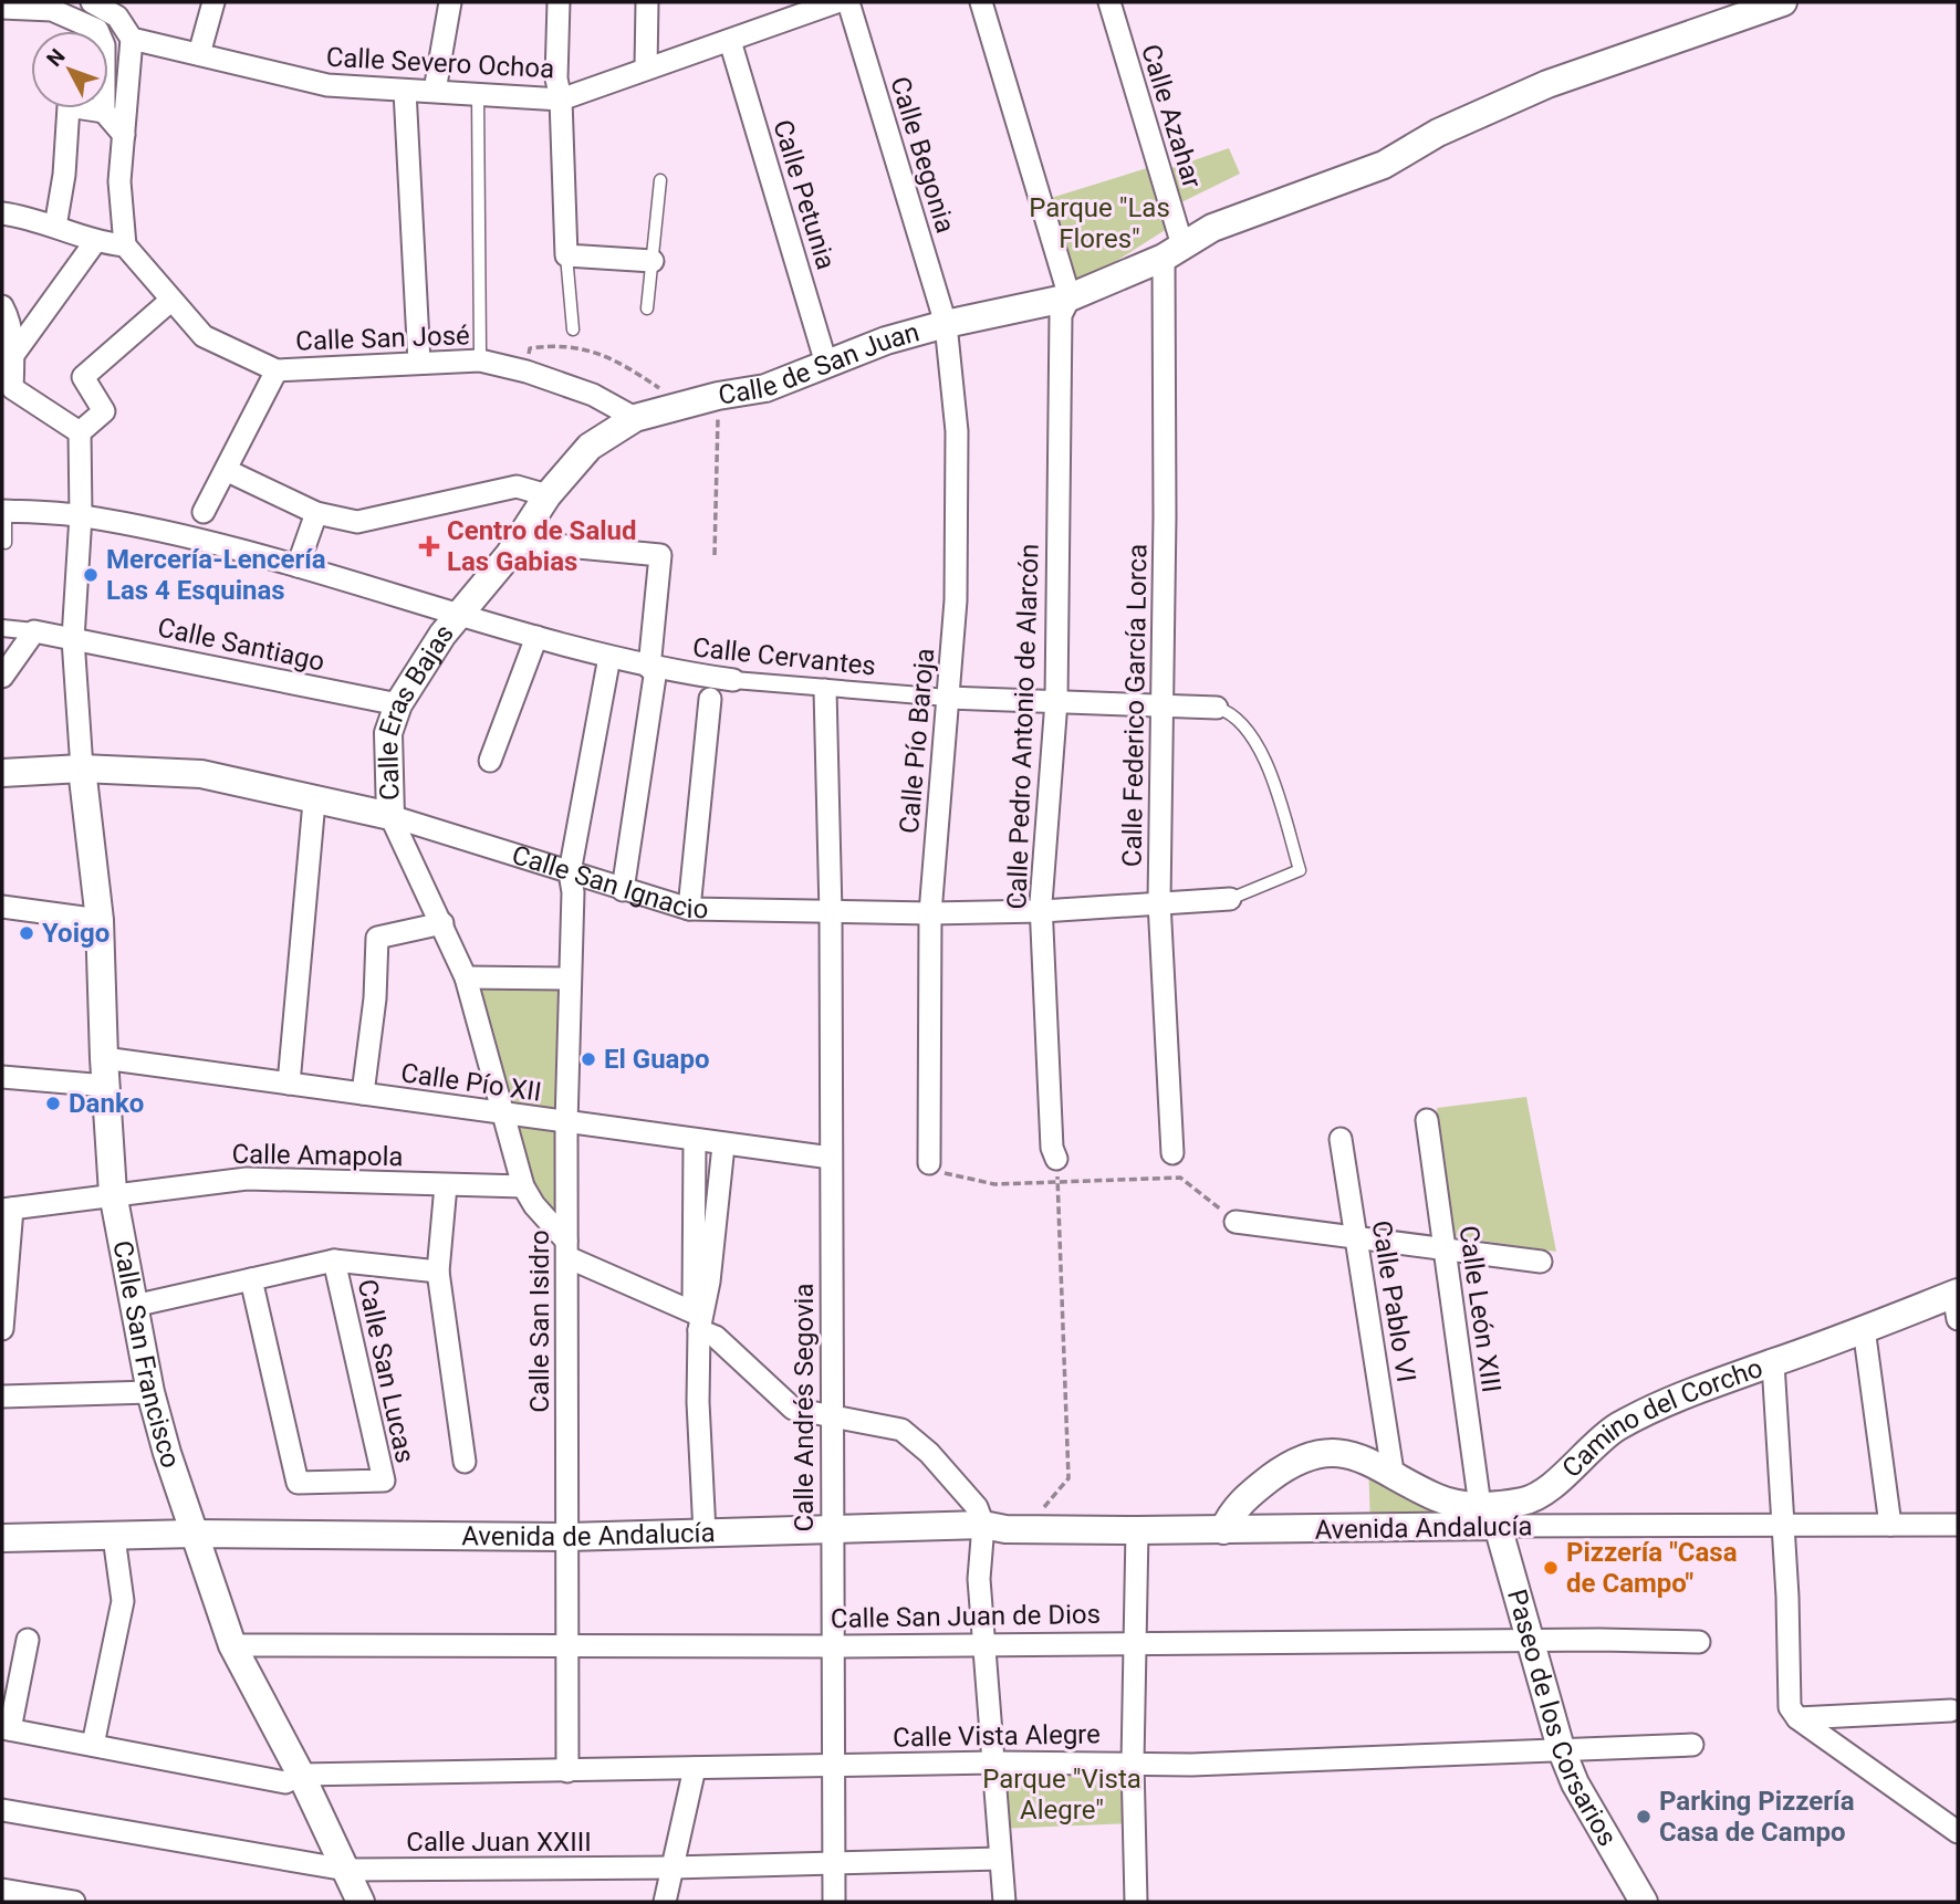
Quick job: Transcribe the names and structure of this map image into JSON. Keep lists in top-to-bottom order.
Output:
{
  "streets": {
    "street": [
      "Calle Severo Ochoa",
      "Calle Azahar",
      "Calle Begonia",
      "Calle Petunia",
      "Calle San José",
      "Calle de San Juan",
      "Calle Santiago",
      "Calle Cervantes",
      "Calle Federico García Lorca",
      "Calle Eras Bajas",
      "Calle Pedro Antonio de Alarcón",
      "Calle Pío Baroja",
      "Calle San Ignacio",
      "Calle Pío XII",
      "Calle Amapola",
      "Calle Pablo VI",
      "Calle León XIII",
      "Calle San Isidro",
      "Calle San Francisco",
      "Calle San Lucas",
      "Calle Andrés Segovia",
      "Camino del Corcho",
      "Avenida Andalucía",
      "Avenida de Andalucía",
      "Calle San Juan de Dios",
      "Paseo de los Corsarios",
      "Calle Vista Alegre",
      "Calle Juan XXIII"
    ]
  },
  "crossings": [
    ["Calle Severo Ochoa", "Calle Petunia"],
    ["Calle Azahar", "Calle de San Juan"],
    ["Calle Azahar", "Calle Federico García Lorca"],
    ["Calle Begonia", "Calle de San Juan"],
    ["Calle Begonia", "Calle Pío Baroja"],
    ["Calle Petunia", "Calle de San Juan"],
    ["Calle San José", "Calle de San Juan"],
    ["Calle de San Juan", "Calle Cervantes"],
    ["Calle de San Juan", "Calle Federico García Lorca"],
    ["Calle de San Juan", "Calle Eras Bajas"],
    ["Calle de San Juan", "Calle Pedro Antonio de Alarcón"],
    ["Calle de San Juan", "Calle Pío Baroja"],
    ["Calle Santiago", "Calle Eras Bajas"],
    ["Calle Cervantes", "Calle Federico García Lorca"],
    ["Calle Cervantes", "Calle Eras Bajas"],
    ["Calle Cervantes", "Calle Pedro Antonio de Alarcón"],
    ["Calle Cervantes", "Calle Pío Baroja"],
    ["Calle Cervantes", "Calle San Isidro"],
    ["Calle Cervantes", "Calle Andrés Segovia"],
    ["Calle Federico García Lorca", "Calle San Ignacio"],
    ["Calle Eras Bajas", "Calle San Ignacio"],
    ["Calle Pedro Antonio de Alarcón", "Calle San Ignacio"],
    ["Calle Pío Baroja", "Calle San Ignacio"],
    ["Calle San Ignacio", "Calle San Isidro"],
    ["Calle San Ignacio", "Calle San Francisco"],
    ["Calle San Ignacio", "Calle Andrés Segovia"],
    ["Calle Pío XII", "Calle San Isidro"],
    ["Calle Pío XII", "Calle San Francisco"],
    ["Calle Pío XII", "Calle Andrés Segovia"],
    ["Calle Amapola", "Calle San Francisco"],
    ["Calle Pablo VI", "Camino del Corcho"],
    ["Calle León XIII", "Camino del Corcho"],
    ["Calle León XIII", "Avenida Andalucía"],
    ["Calle León XIII", "Paseo de los Corsarios"],
    ["Calle San Isidro", "Avenida de Andalucía"],
    ["Calle San Isidro", "Calle San Juan de Dios"],
    ["Calle San Isidro", "Calle Vista Alegre"],
    ["Calle San Francisco", "Avenida de Andalucía"],
    ["Calle San Francisco", "Calle San Juan de Dios"],
    ["Calle San Francisco", "Calle Vista Alegre"],
    ["Calle San Francisco", "Calle Juan XXIII"],
    ["Calle Andrés Segovia", "Avenida de Andalucía"],
    ["Calle Andrés Segovia", "Calle San Juan de Dios"],
    ["Calle Andrés Segovia", "Calle Vista Alegre"],
    ["Calle Andrés Segovia", "Calle Juan XXIII"],
    ["Camino del Corcho", "Avenida Andalucía"],
    ["Camino del Corcho", "Paseo de los Corsarios"],
    ["Avenida Andalucía", "Avenida de Andalucía"],
    ["Avenida Andalucía", "Paseo de los Corsarios"],
    ["Calle San Juan de Dios", "Paseo de los Corsarios"],
    ["Paseo de los Corsarios", "Calle Vista Alegre"]
  ],
  "parks": ["Parque \"Las Flores\"", "Parque \"Vista Alegre\""],
  "places": {
    "health": ["Centro de Salud Las Gabias"],
    "other": [
      "Mercería-Lencería Las 4 Esquinas",
      "Yoigo",
      "El Guapo",
      "Danko",
      "Pizzería \"Casa de Campo\"",
      "Parking Pizzería Casa de Campo"
    ]
  },
  "north": "top left"
}
